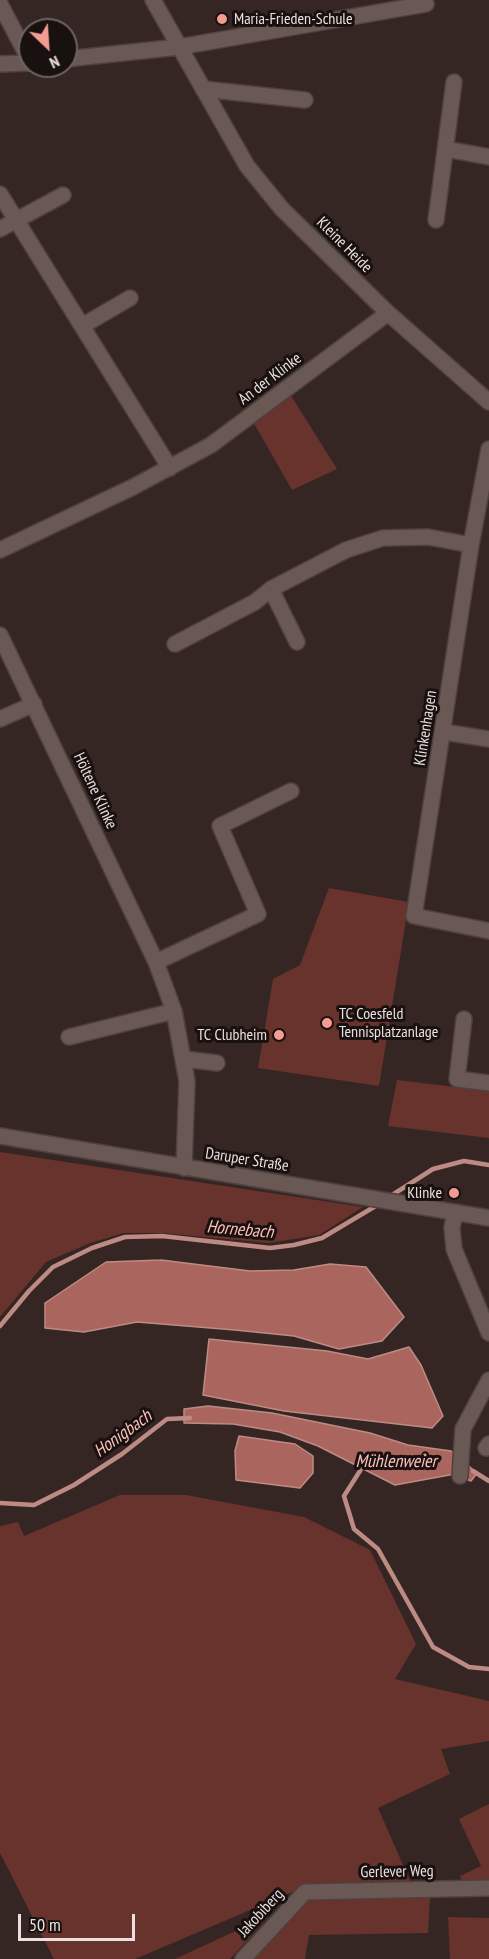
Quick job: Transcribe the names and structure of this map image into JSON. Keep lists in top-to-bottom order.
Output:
{
  "streets": {
    "street": [
      "Kleine Heide",
      "An der Klinke",
      "Klinkenhagen",
      "Höltene Klinke",
      "Daruper Straße",
      "Gerlever Weg",
      "Jakobiberg"
    ]
  },
  "crossings": [
    ["Kleine Heide", "An der Klinke"],
    ["Höltene Klinke", "Daruper Straße"],
    ["Gerlever Weg", "Jakobiberg"]
  ],
  "water": ["Hornebach", "Honigbach", "Mühlenweier"],
  "places": [
    "Maria-Frieden-Schule",
    "TC Coesfeld Tennisplatzanlage",
    "TC Clubheim",
    "Klinke"
  ],
  "scale_bar": "50 m",
  "north": "bottom right"
}
